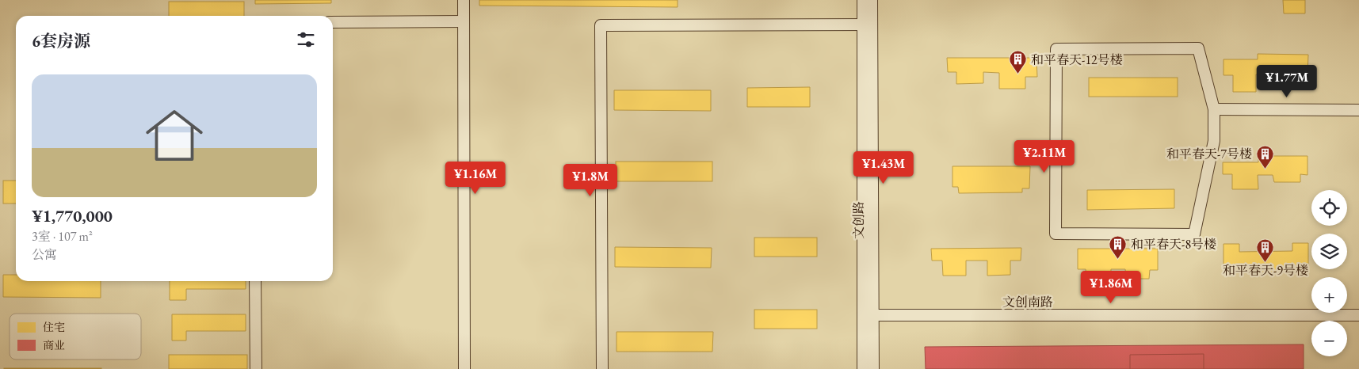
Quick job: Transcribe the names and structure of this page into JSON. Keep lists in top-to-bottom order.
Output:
{
  "streets": {
    "street": ["文创路", "文创南路"]
  },
  "crossings": [
    ["文创路", "文创南路"]
  ],
  "places": {
    "building": [
      "和平春天-12号楼",
      "和平春天-7号楼",
      "和平春天-8号楼",
      "和平春天-9号楼"
    ]
  },
  "legend": ["住宅", "商业"],
  "page": {
    "heading": "6套房源",
    "list": [
      {
        "name": "¥1,770,000",
        "note": "3室 · 107 m² · 公寓"
      }
    ],
    "price": [
      "¥1.77M",
      "¥2.11M",
      "¥1.43M",
      "¥1.16M",
      "¥1.8M",
      "¥1.86M"
    ],
    "map_buttons": ["+", "−"]
  }
}
